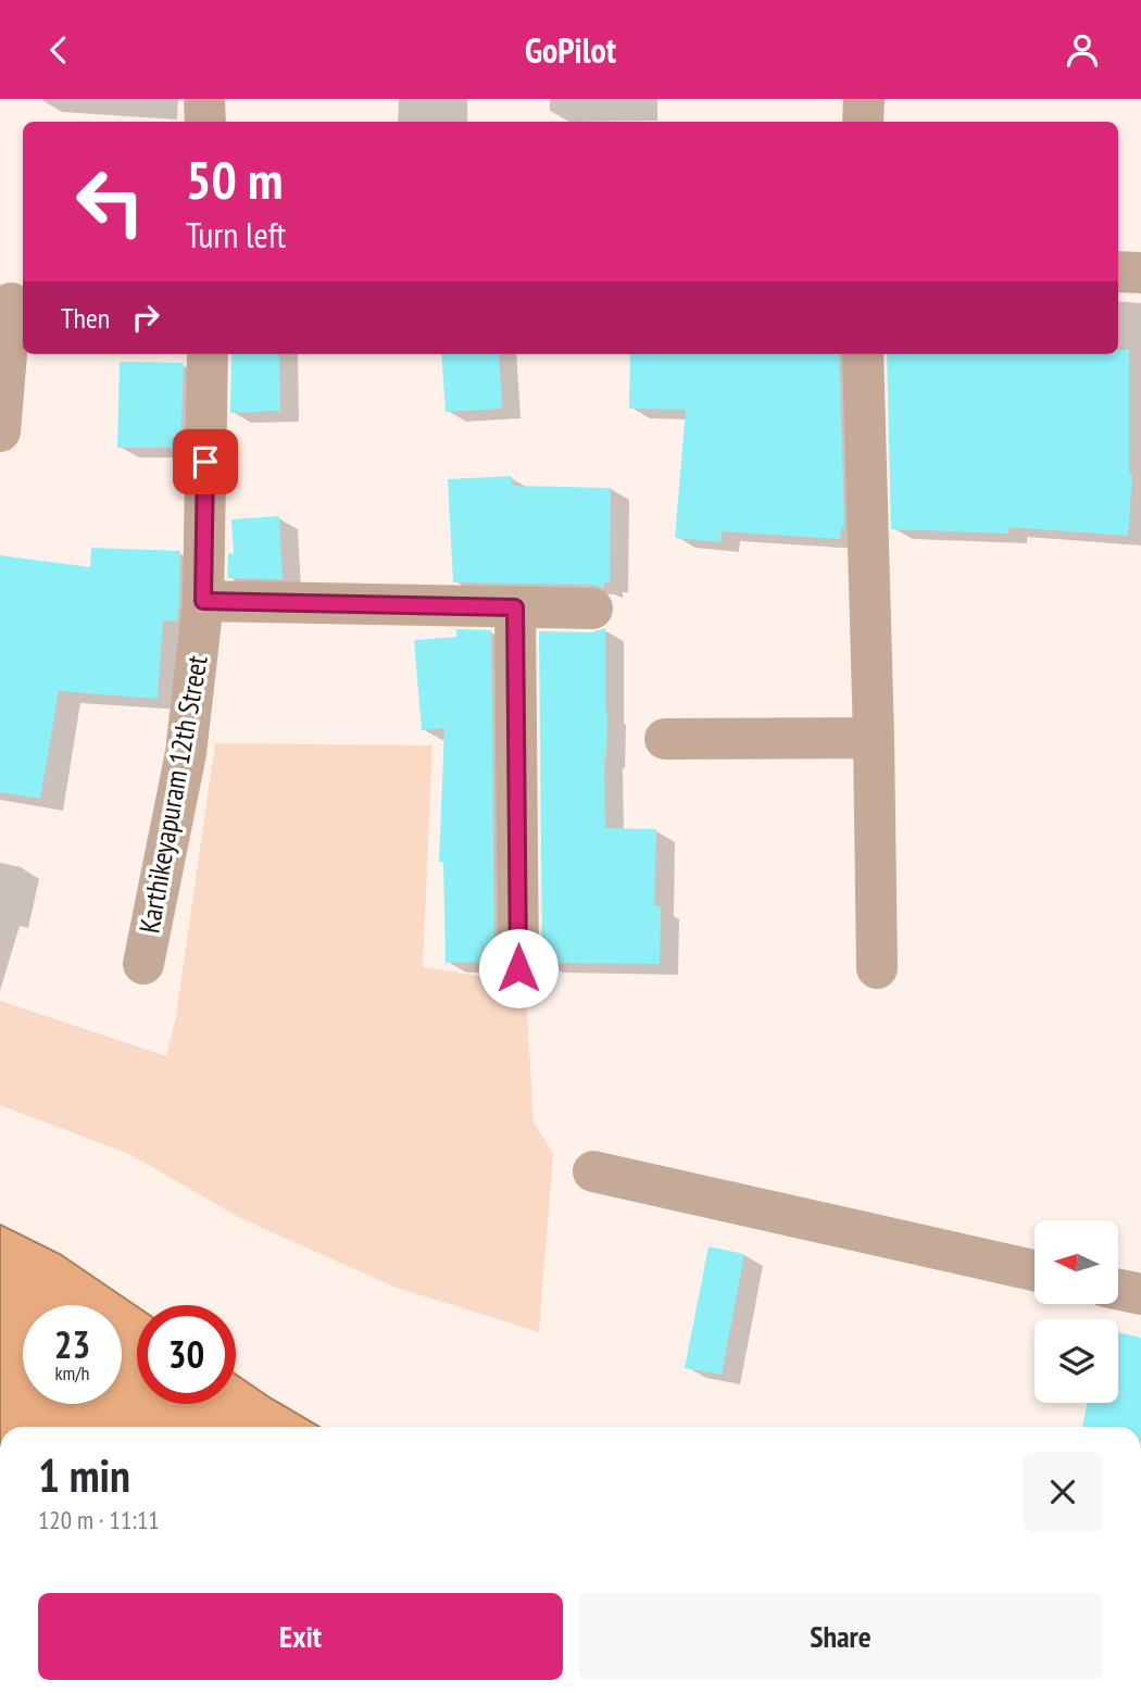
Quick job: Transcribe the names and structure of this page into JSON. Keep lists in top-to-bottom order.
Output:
{
  "streets": {
    "street": ["Karthikeyapuram 12th Street"]
  },
  "north": "left",
  "page": {
    "header": "GoPilot",
    "turn": ["50 m", "Turn left"],
    "then": "Then",
    "speed": "23 km/h",
    "limit": "30",
    "heading": ["1 min", "120 m · 11:11"],
    "buttons": ["Exit", "Share"]
  }
}
